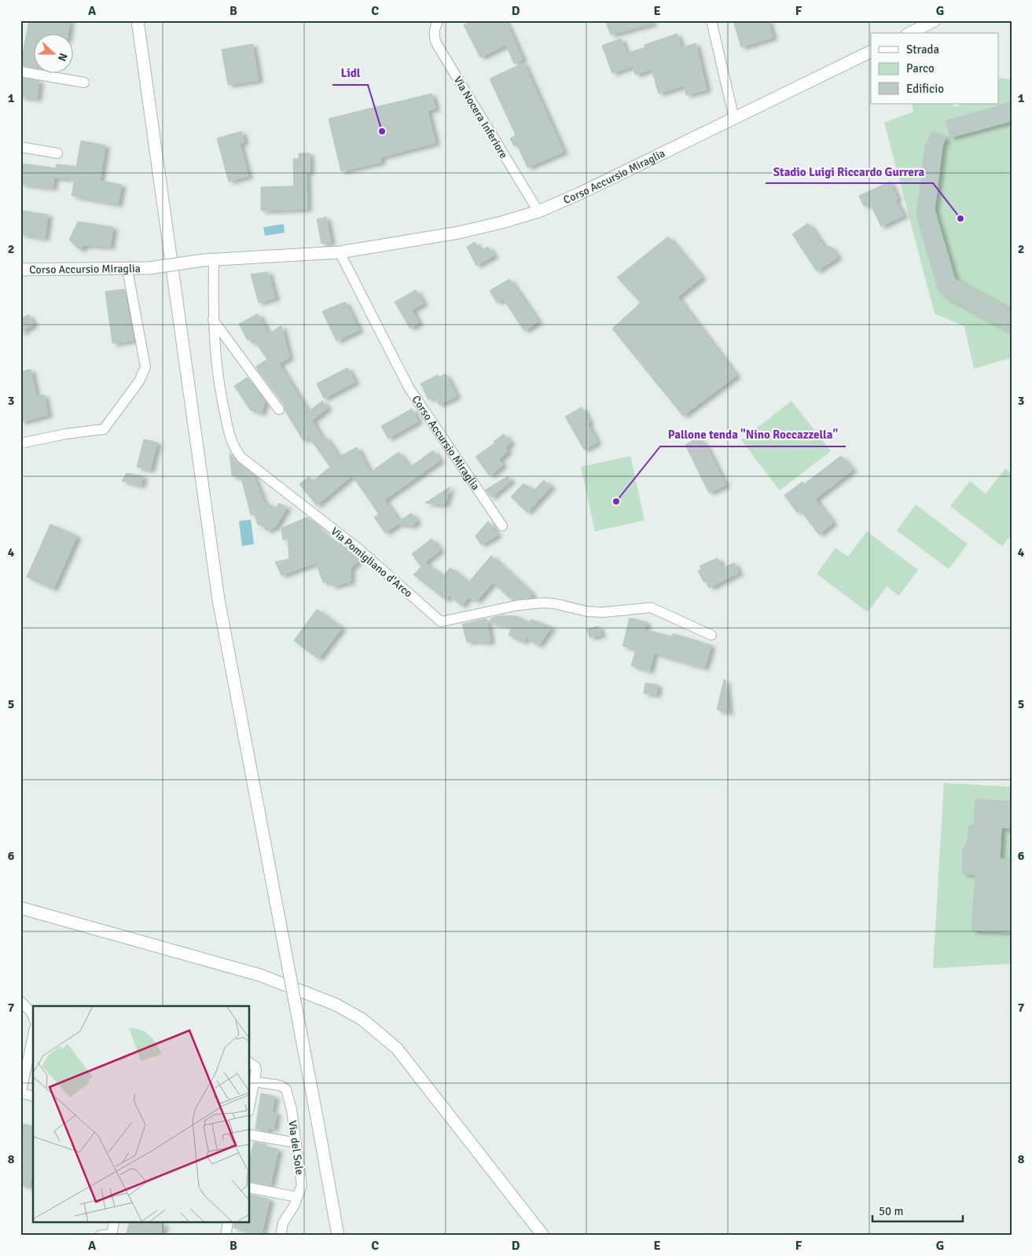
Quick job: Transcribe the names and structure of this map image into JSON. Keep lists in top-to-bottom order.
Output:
{
  "streets": {
    "street": [
      "Via Nocera Inferiore",
      "Corso Accursio Miraglia",
      "Via Pomigliano d'Arco",
      "Via del Sole"
    ]
  },
  "crossings": [
    ["Via Nocera Inferiore", "Corso Accursio Miraglia"],
    ["Corso Accursio Miraglia", "Via Pomigliano d'Arco"]
  ],
  "places": ["Lidl", "Stadio Luigi Riccardo Gurrera", "Pallone tenda \"Nino Roccazzella\""],
  "legend": ["Strada", "Parco", "Edificio"],
  "scale_bar": "50 m",
  "north": "right",
  "grid": {
    "columns": [
      "A",
      "B",
      "C",
      "D",
      "E",
      "F",
      "G"
    ],
    "rows": [
      "1",
      "2",
      "3",
      "4",
      "5",
      "6",
      "7",
      "8"
    ]
  }
}
